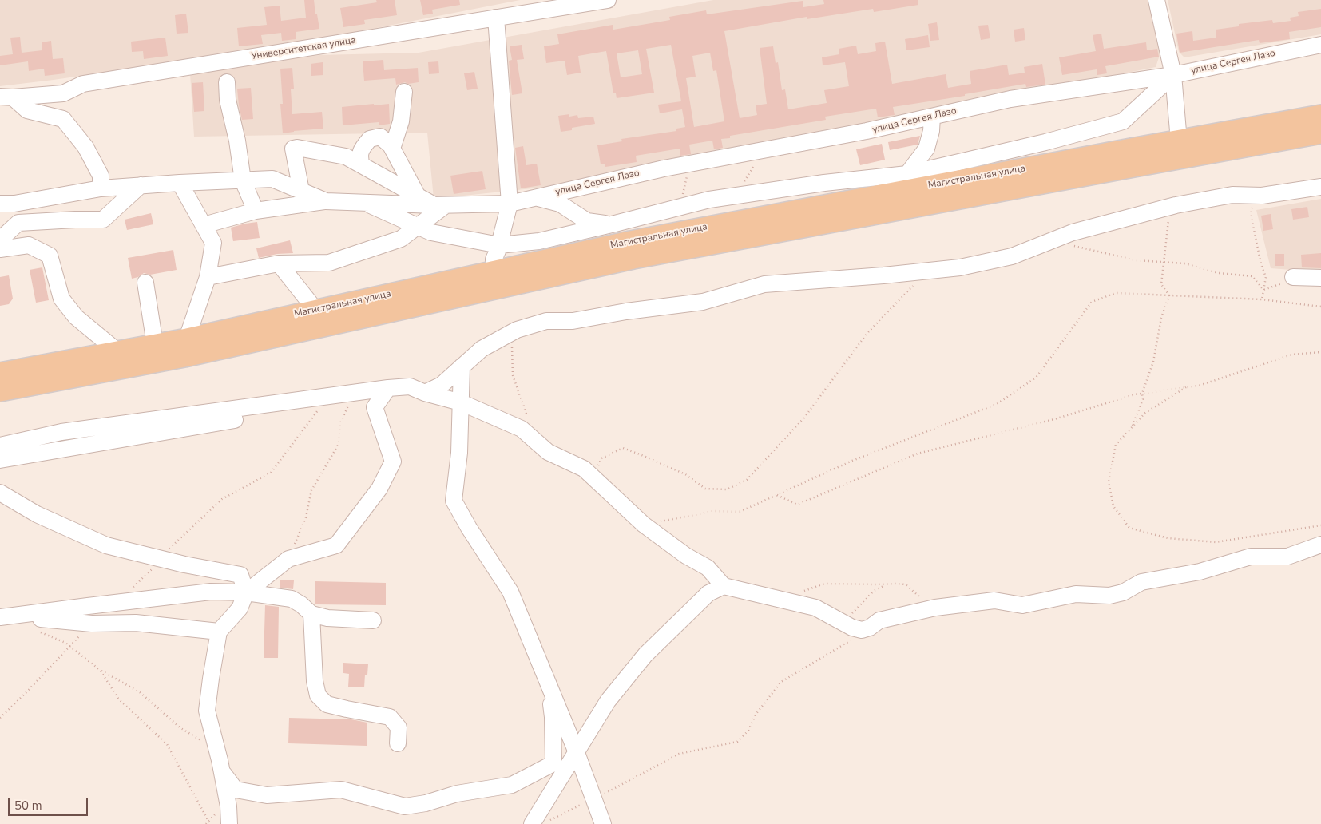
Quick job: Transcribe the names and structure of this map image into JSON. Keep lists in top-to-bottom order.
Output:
{
  "streets": {
    "main road": ["Магистральная улица"],
    "street": ["Университетская улица", "улица Сергея Лазо"]
  },
  "scale_bar": "50 m"
}
